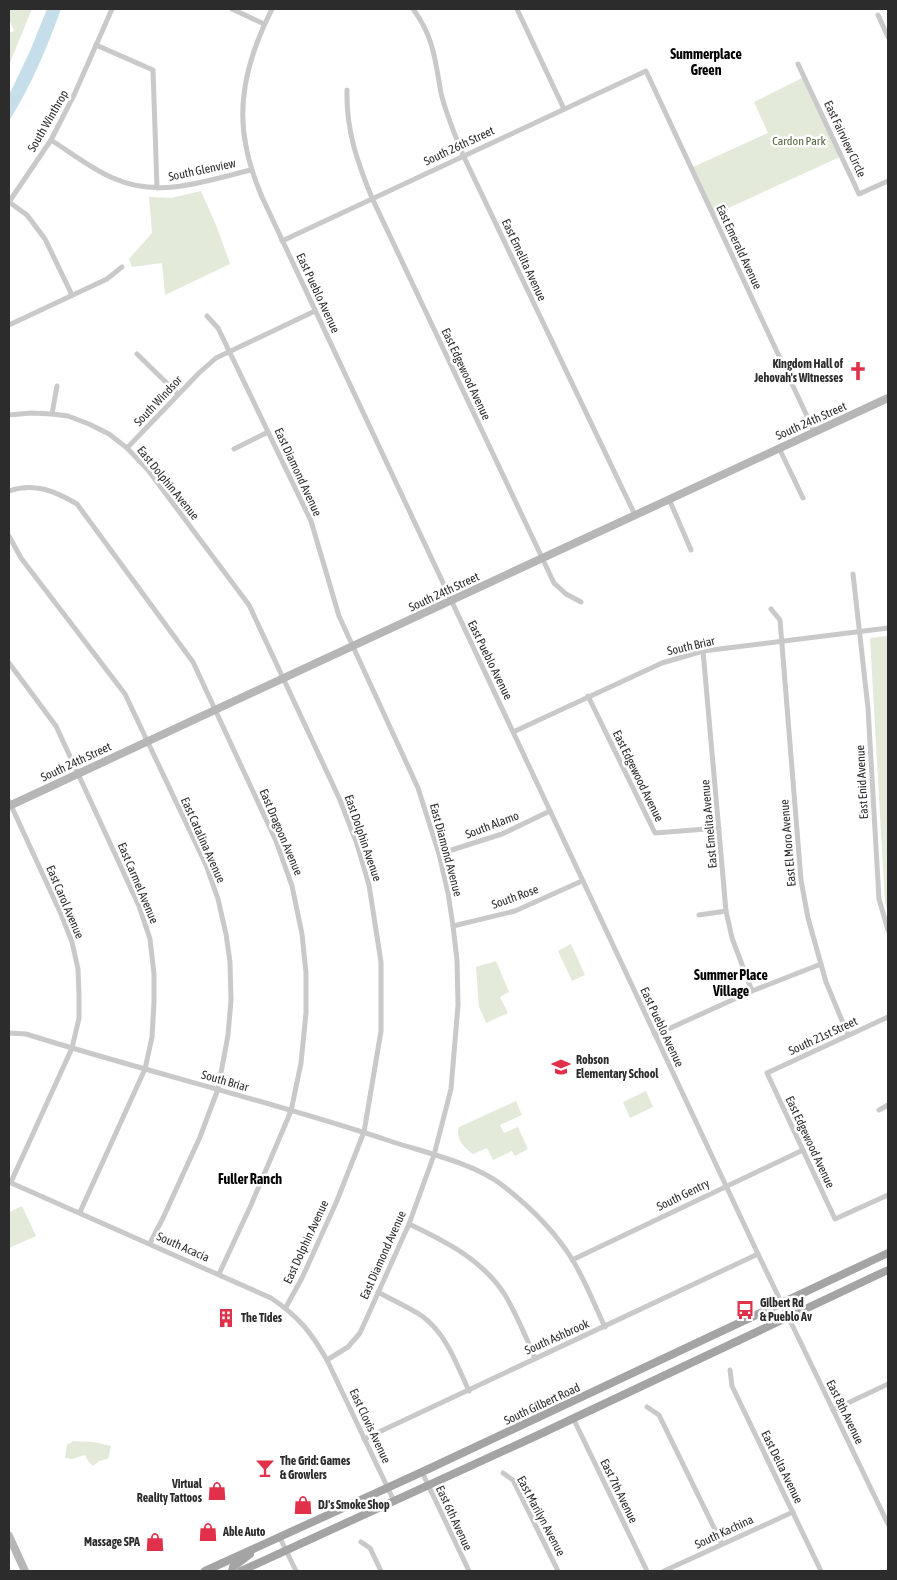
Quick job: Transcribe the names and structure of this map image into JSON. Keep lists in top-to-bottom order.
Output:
{
  "streets": {
    "main road": ["South Gilbert Road"],
    "street": [
      "South Winthrop",
      "East Fairview Circle",
      "South 26th Street",
      "South Glenview",
      "East Emerald Avenue",
      "East Emelita Avenue",
      "East Pueblo Avenue",
      "East Edgewood Avenue",
      "South Windsor",
      "South 24th Street",
      "East Diamond Avenue",
      "East Dolphin Avenue",
      "South Briar",
      "East Enid Avenue",
      "South Alamo",
      "East Dragoon Avenue",
      "East Catalina Avenue",
      "East El Moro Avenue",
      "East Carmel Avenue",
      "South Rose",
      "East Carol Avenue",
      "South 21st Street",
      "South Gentry",
      "South Acacia",
      "South Ashbrook",
      "East 8th Avenue",
      "East Clovis Avenue",
      "East Delta Avenue",
      "East 7th Avenue",
      "East Marilyn Avenue",
      "East 6th Avenue",
      "South Kachina"
    ]
  },
  "crossings": [
    ["South Winthrop", "South Glenview"],
    ["South 26th Street", "East Emerald Avenue"],
    ["South 26th Street", "East Emelita Avenue"],
    ["South 26th Street", "East Pueblo Avenue"],
    ["South 26th Street", "East Edgewood Avenue"],
    ["South Glenview", "East Pueblo Avenue"],
    ["East Emerald Avenue", "South 24th Street"],
    ["East Emelita Avenue", "East Edgewood Avenue"],
    ["East Emelita Avenue", "South 24th Street"],
    ["East Emelita Avenue", "South Briar"],
    ["East Pueblo Avenue", "South Windsor"],
    ["East Pueblo Avenue", "South 24th Street"],
    ["East Pueblo Avenue", "South Briar"],
    ["East Pueblo Avenue", "South Alamo"],
    ["East Pueblo Avenue", "South Rose"],
    ["East Pueblo Avenue", "South Gentry"],
    ["East Pueblo Avenue", "South Ashbrook"],
    ["East Pueblo Avenue", "South Gilbert Road"],
    ["East Pueblo Avenue", "East 8th Avenue"],
    ["East Edgewood Avenue", "South 24th Street"],
    ["East Edgewood Avenue", "South Briar"],
    ["East Edgewood Avenue", "South 21st Street"],
    ["East Edgewood Avenue", "South Gentry"],
    ["South Windsor", "East Diamond Avenue"],
    ["South Windsor", "East Dolphin Avenue"],
    ["South 24th Street", "East Diamond Avenue"],
    ["South 24th Street", "East Dolphin Avenue"],
    ["South 24th Street", "East Dragoon Avenue"],
    ["South 24th Street", "East Catalina Avenue"],
    ["South 24th Street", "East Carmel Avenue"],
    ["South 24th Street", "East Carol Avenue"],
    ["East Diamond Avenue", "South Briar"],
    ["East Diamond Avenue", "South Alamo"],
    ["East Diamond Avenue", "South Rose"],
    ["East Diamond Avenue", "South Acacia"],
    ["East Diamond Avenue", "East Clovis Avenue"],
    ["East Dolphin Avenue", "South Briar"],
    ["East Dolphin Avenue", "South Acacia"],
    ["South Briar", "East Enid Avenue"],
    ["South Briar", "East Dragoon Avenue"],
    ["South Briar", "East Catalina Avenue"],
    ["South Briar", "East El Moro Avenue"],
    ["South Briar", "East Carmel Avenue"],
    ["South Briar", "East Carol Avenue"],
    ["East Dragoon Avenue", "South Acacia"],
    ["East Catalina Avenue", "South Acacia"],
    ["East El Moro Avenue", "South 21st Street"],
    ["East Carmel Avenue", "South Acacia"],
    ["East Carol Avenue", "South Acacia"],
    ["South Acacia", "East Clovis Avenue"],
    ["South Ashbrook", "East Clovis Avenue"],
    ["South Gilbert Road", "East 8th Avenue"],
    ["South Gilbert Road", "East Clovis Avenue"],
    ["South Gilbert Road", "East 6th Avenue"],
    ["East Delta Avenue", "South Kachina"]
  ],
  "districts": ["Summerplace Green", "Summer Place Village", "Fuller Ranch"],
  "parks": ["Cardon Park"],
  "places": {
    "church": ["Kingdom Hall of Jehovah's Witnesses"],
    "school or university": ["Robson Elementary School"],
    "bus stop": ["Gilbert Rd & Pueblo Av"],
    "building": ["The Tides"],
    "bar": ["The Grid: Games & Growlers"],
    "shop": [
      "Virtual Reality Tattoos",
      "DJ's Smoke Shop",
      "Able Auto",
      "Massage SPA"
    ]
  }
}
